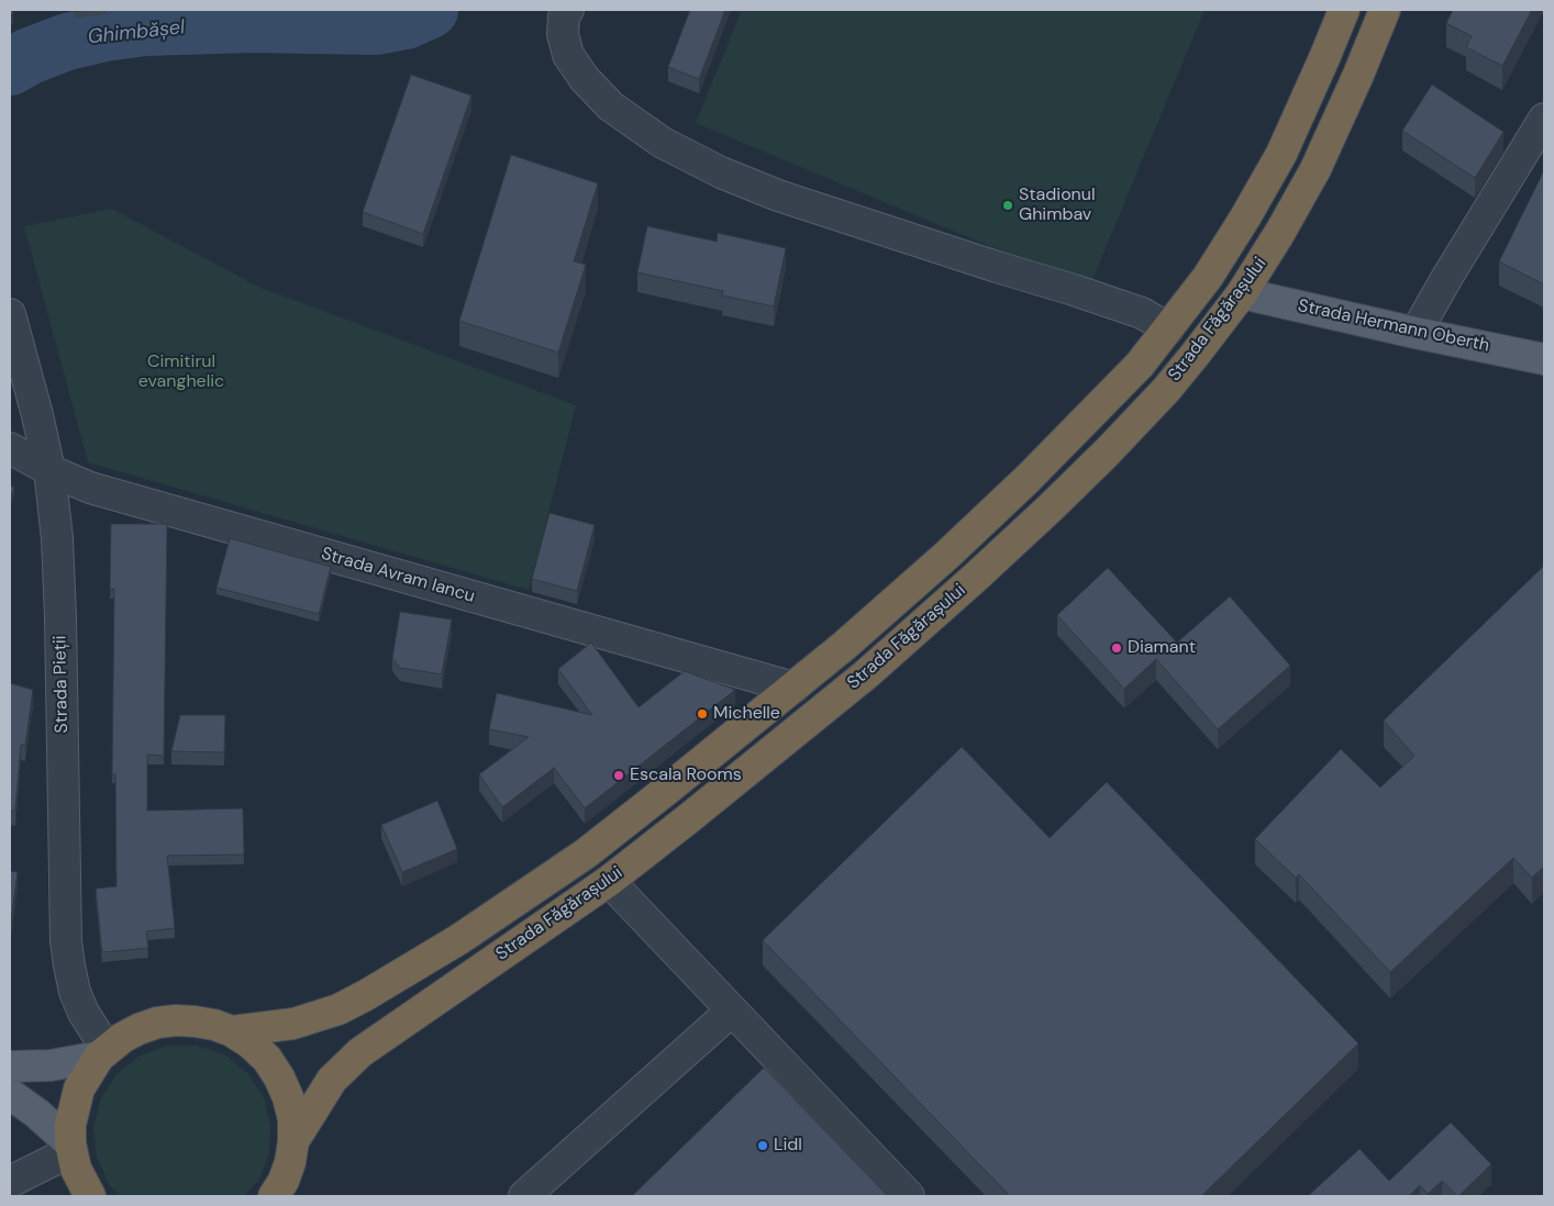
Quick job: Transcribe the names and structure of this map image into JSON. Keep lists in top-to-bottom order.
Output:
{
  "streets": {
    "highway": ["Strada Făgărașului"],
    "main road": ["Strada Hermann Oberth"],
    "street": ["Strada Avram Iancu", "Strada Pieții"]
  },
  "crossings": [
    ["Strada Făgărașului", "Strada Hermann Oberth"],
    ["Strada Făgărașului", "Strada Avram Iancu"],
    ["Strada Făgărașului", "Strada Pieții"],
    ["Strada Avram Iancu", "Strada Pieții"]
  ],
  "water": ["Ghimbășel"],
  "parks": ["Cimitirul evanghelic"],
  "places": [
    "Stadionul Ghimbav",
    "Diamant",
    "Michelle",
    "Escala Rooms",
    "Lidl"
  ]
}
